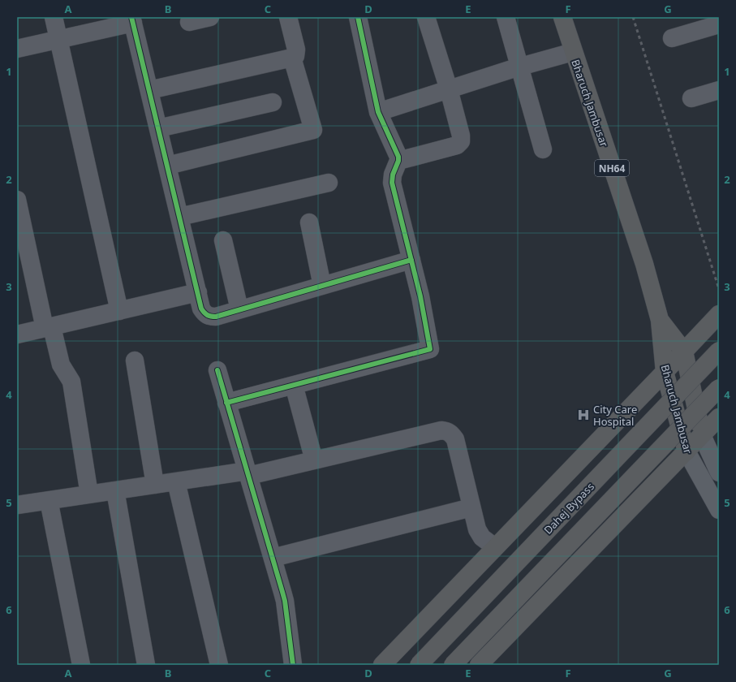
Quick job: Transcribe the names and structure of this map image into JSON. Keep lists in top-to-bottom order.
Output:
{
  "streets": {
    "highway": ["Bharuch Jambusar", "NH64", "Dahej Bypass"]
  },
  "places": {
    "hospital": ["City Care Hospital"]
  },
  "grid": {
    "columns": [
      "A",
      "B",
      "C",
      "D",
      "E",
      "F",
      "G"
    ],
    "rows": [
      "1",
      "2",
      "3",
      "4",
      "5",
      "6"
    ]
  }
}
